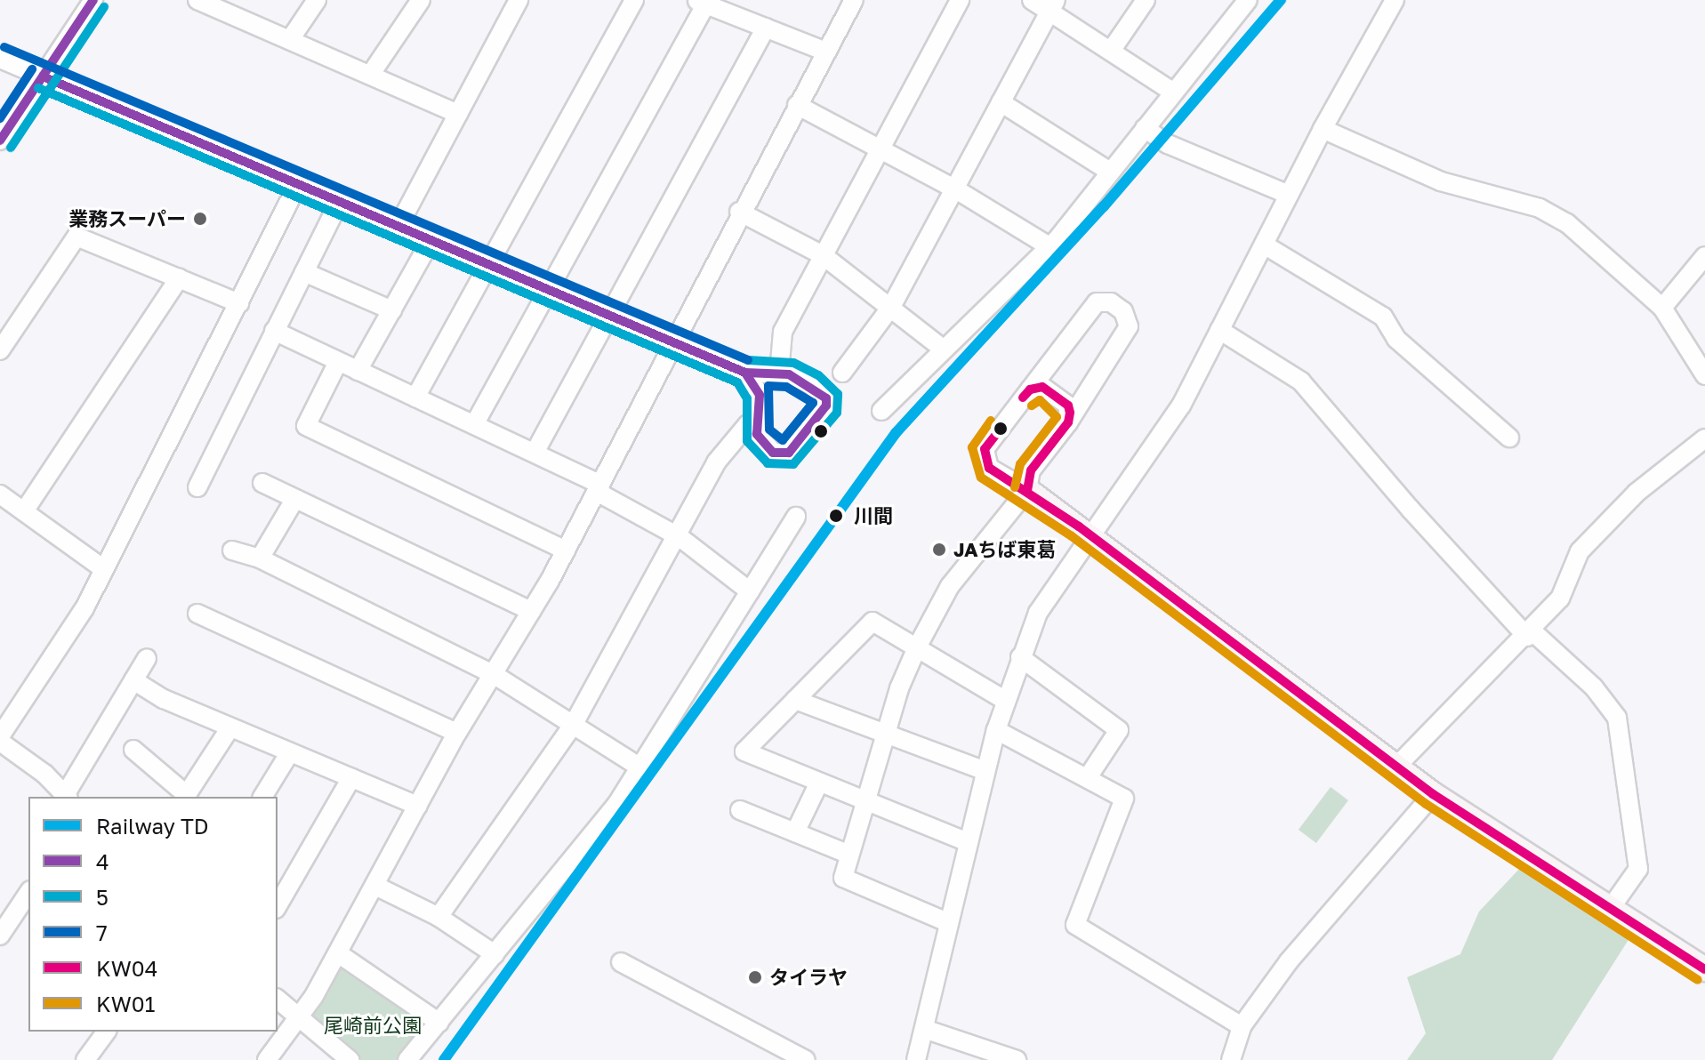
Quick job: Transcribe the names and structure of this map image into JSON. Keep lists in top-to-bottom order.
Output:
{
  "parks": ["尾崎前公園"],
  "places": [
    "業務スーパー",
    "川間",
    "JAちば東葛",
    "タイラヤ"
  ],
  "lines": [
    "rail line TD",
    "transit line 4",
    "transit line 5",
    "transit line 7",
    "transit line KW04",
    "transit line KW01"
  ],
  "legend": [
    "Railway TD",
    "4",
    "5",
    "7",
    "KW04",
    "KW01"
  ]
}
